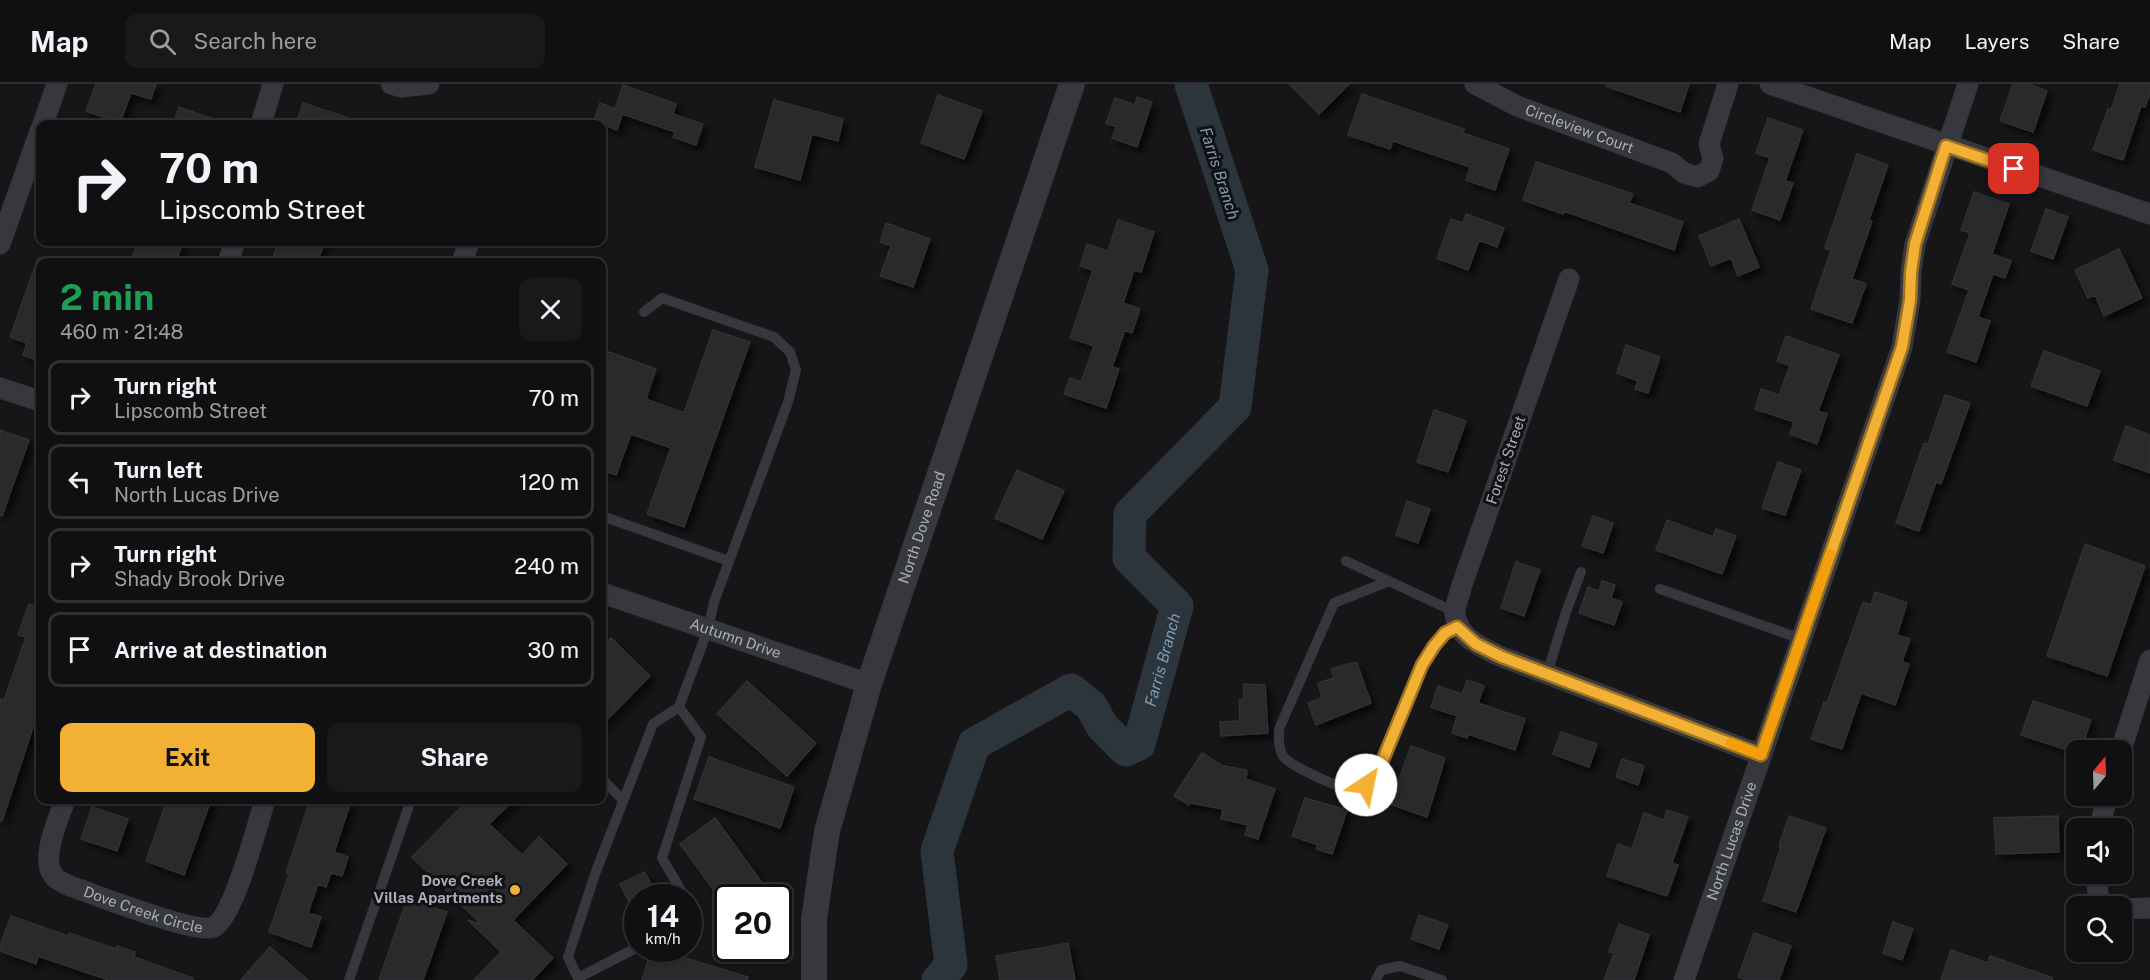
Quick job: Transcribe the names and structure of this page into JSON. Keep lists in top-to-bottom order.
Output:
{
  "streets": {
    "street": [
      "Circleview Court",
      "Forest Street",
      "North Dove Road",
      "Autumn Drive",
      "North Lucas Drive",
      "Dove Creek Circle"
    ]
  },
  "crossings": [
    ["North Dove Road", "Autumn Drive"]
  ],
  "water": ["Farris Branch"],
  "places": ["Dove Creek Villas Apartments"],
  "north": "top",
  "page": {
    "header": "Map",
    "search": "Search here",
    "nav": ["Map", "Layers", "Share"],
    "turn": ["70 m", "Lipscomb Street"],
    "heading": ["2 min", "460 m · 21:48"],
    "list": [
      {
        "name": "Turn right",
        "note": "Lipscomb Street",
        "value": "70 m"
      },
      {
        "name": "Turn left",
        "note": "North Lucas Drive",
        "value": "120 m"
      },
      {
        "name": "Turn right",
        "note": "Shady Brook Drive",
        "value": "240 m"
      },
      {
        "name": "Arrive at destination",
        "value": "30 m"
      }
    ],
    "buttons": ["Exit", "Share"],
    "speed": "14 km/h",
    "limit": "20"
  }
}
